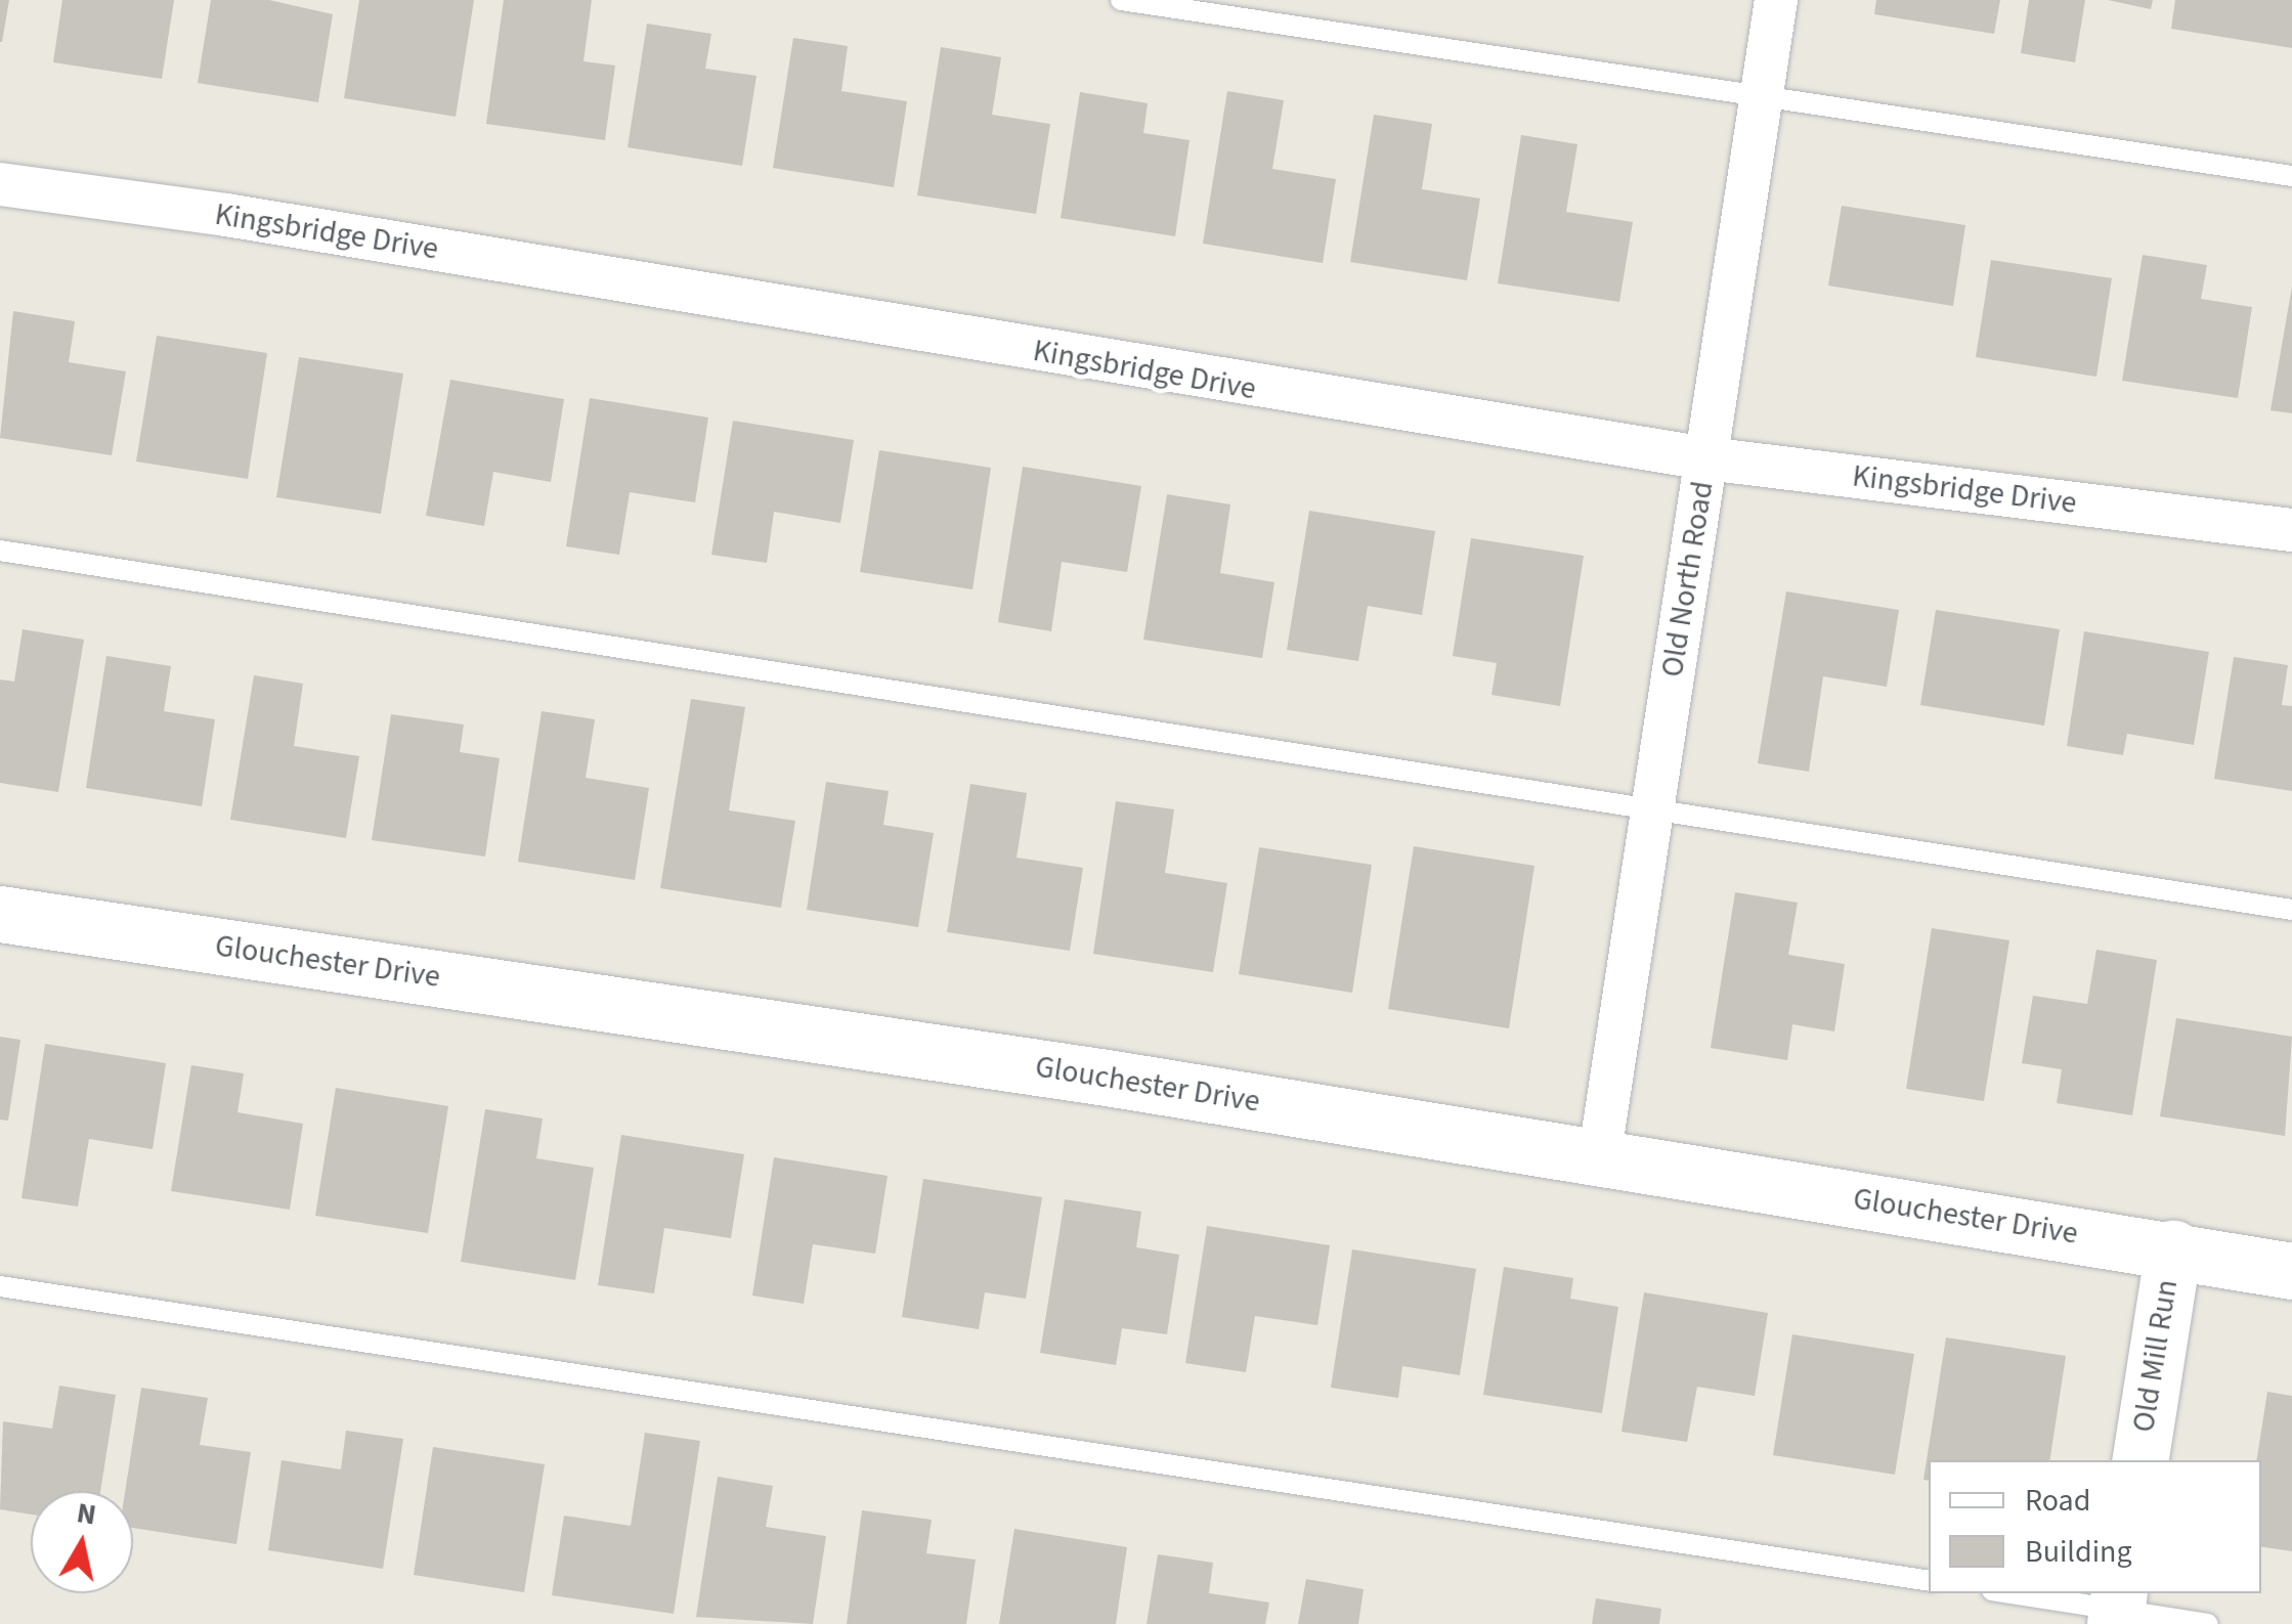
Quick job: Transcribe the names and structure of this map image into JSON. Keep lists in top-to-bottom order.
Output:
{
  "streets": {
    "street": [
      "Kingsbridge Drive",
      "Old North Road",
      "Glouchester Drive",
      "Old Mill Run"
    ]
  },
  "crossings": [
    ["Kingsbridge Drive", "Old North Road"],
    ["Old North Road", "Glouchester Drive"],
    ["Glouchester Drive", "Old Mill Run"]
  ],
  "legend": ["Road", "Building"],
  "north": "top"
}
